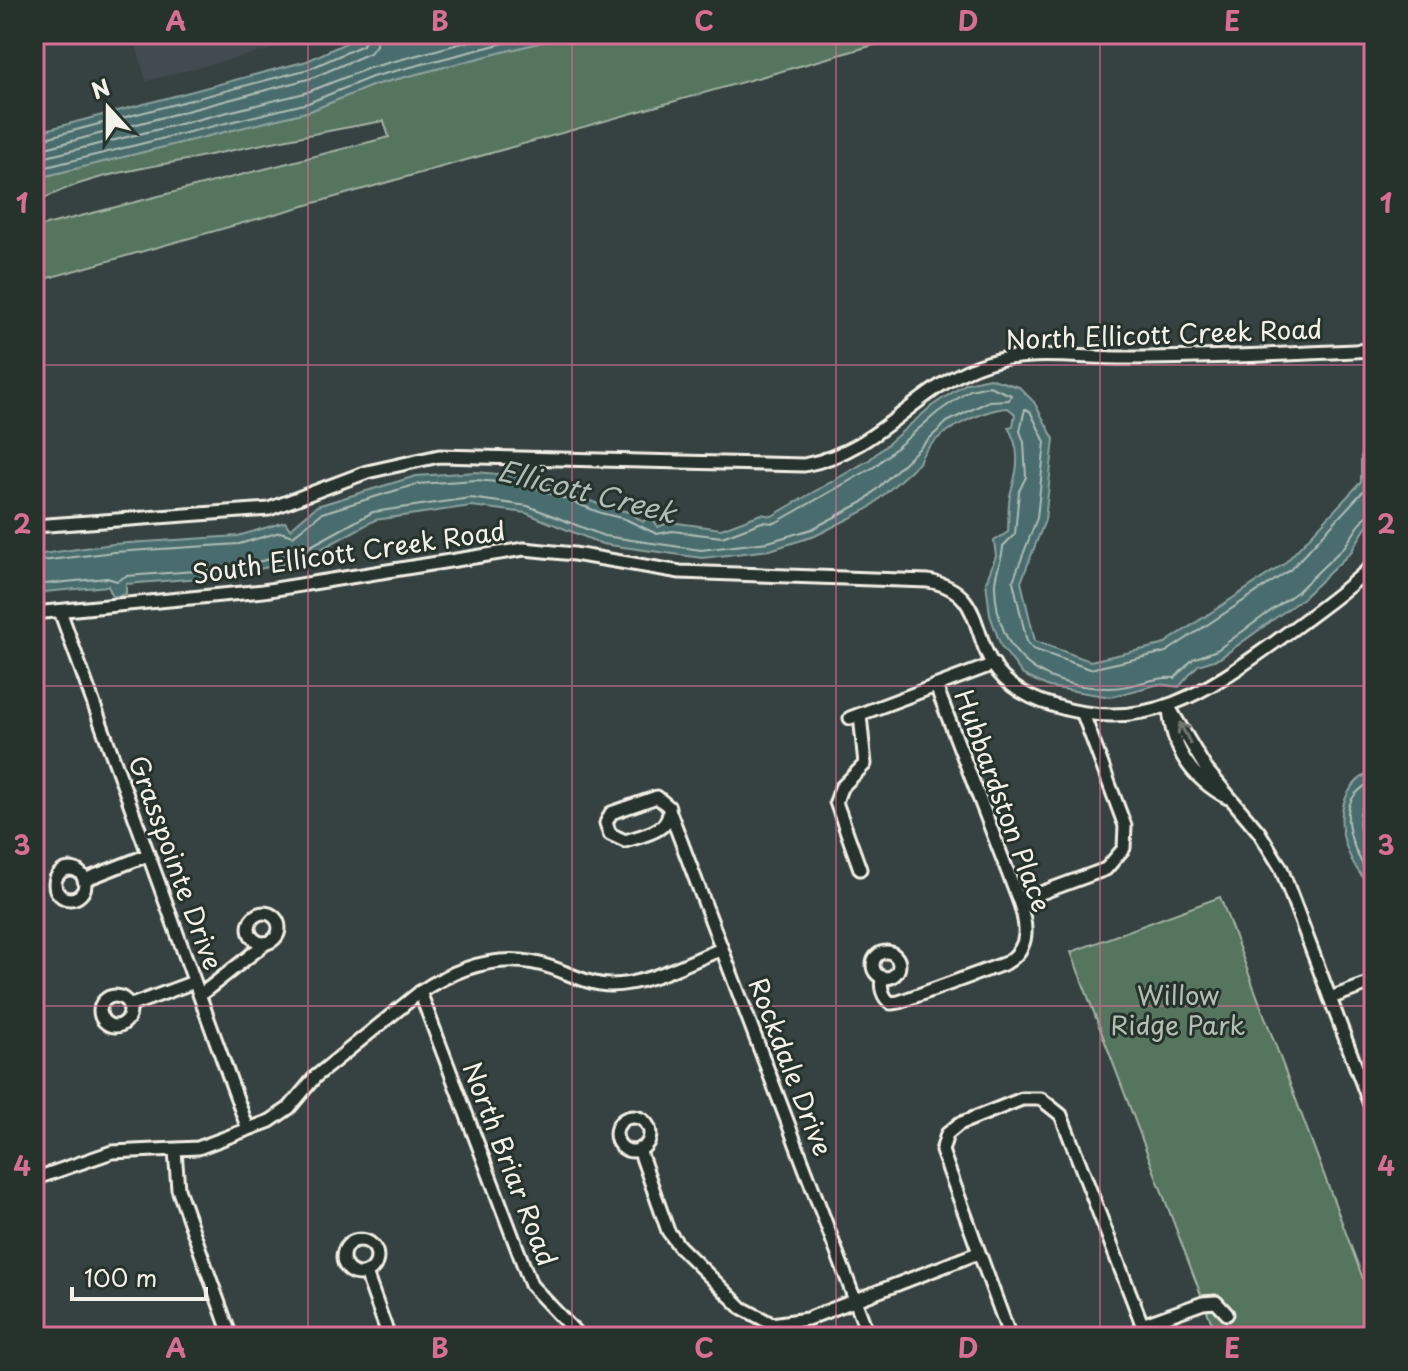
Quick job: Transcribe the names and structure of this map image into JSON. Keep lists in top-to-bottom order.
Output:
{
  "streets": {
    "street": [
      "North Ellicott Creek Road",
      "South Ellicott Creek Road",
      "Hubbardston Place",
      "Grasspointe Drive",
      "Rockdale Drive",
      "North Briar Road"
    ]
  },
  "crossings": [
    ["South Ellicott Creek Road", "Grasspointe Drive"]
  ],
  "water": ["Ellicott Creek"],
  "parks": ["Willow Ridge Park"],
  "scale_bar": "100 m",
  "north": "top",
  "grid": {
    "columns": [
      "A",
      "B",
      "C",
      "D",
      "E"
    ],
    "rows": [
      "1",
      "2",
      "3",
      "4"
    ]
  }
}
